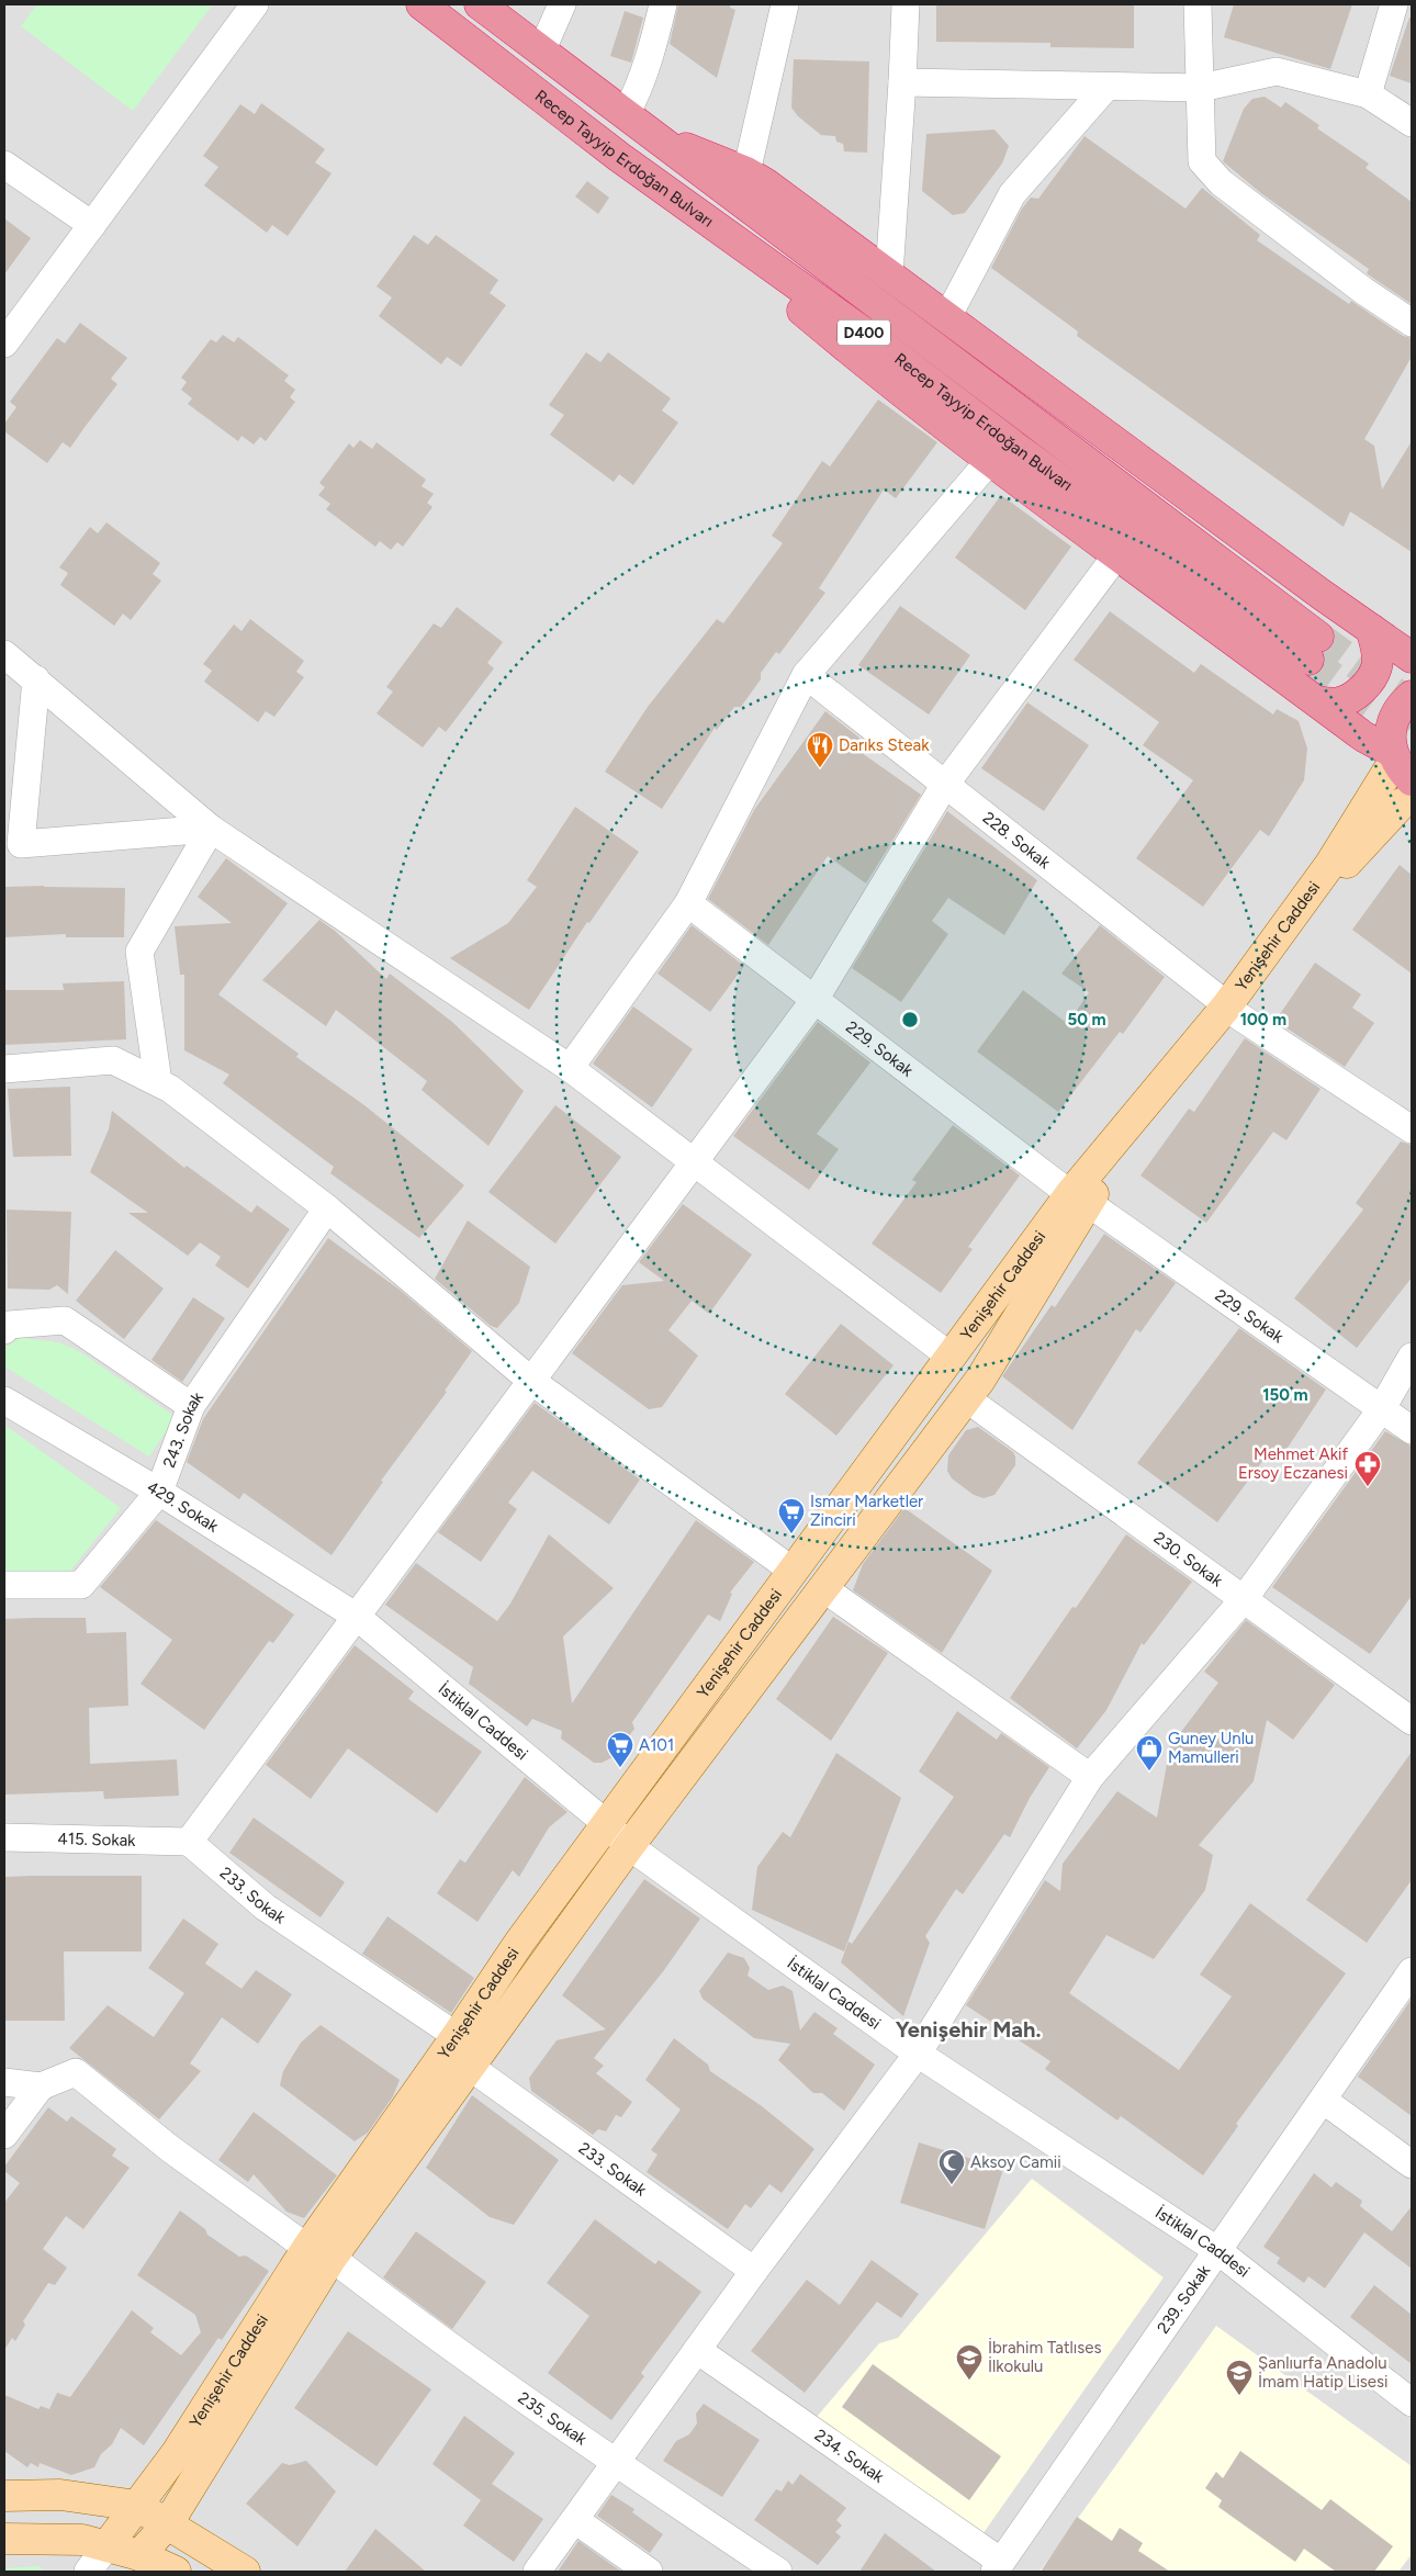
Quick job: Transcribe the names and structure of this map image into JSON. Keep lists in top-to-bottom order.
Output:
{
  "streets": {
    "highway": ["Recep Tayyip Erdoğan Bulvarı", "D400"],
    "main road": ["Yenişehir Caddesi"],
    "street": [
      "228. Sokak",
      "229. Sokak",
      "243. Sokak",
      "429. Sokak",
      "230. Sokak",
      "İstiklal Caddesi",
      "415. Sokak",
      "233. Sokak",
      "239. Sokak",
      "235. Sokak",
      "234. Sokak"
    ]
  },
  "crossings": [
    ["228. Sokak", "Yenişehir Caddesi"],
    ["Yenişehir Caddesi", "229. Sokak"],
    ["Yenişehir Caddesi", "230. Sokak"],
    ["Yenişehir Caddesi", "İstiklal Caddesi"],
    ["Yenişehir Caddesi", "233. Sokak"],
    ["Yenişehir Caddesi", "235. Sokak"],
    ["243. Sokak", "429. Sokak"],
    ["429. Sokak", "İstiklal Caddesi"],
    ["İstiklal Caddesi", "239. Sokak"],
    ["415. Sokak", "233. Sokak"],
    ["239. Sokak", "234. Sokak"]
  ],
  "districts": ["Yenişehir Mah."],
  "places": {
    "restaurant": ["Darıks Steak"],
    "pharmacy": ["Mehmet Akif Ersoy Eczanesi"],
    "supermarket": ["Ismar Marketler Zinciri", "A101"],
    "shop": ["Guney Unlu Mamulleri"],
    "mosque": ["Aksoy Camii"],
    "school or university": ["İbrahim Tatlıses İlkokulu", "Şanlıurfa Anadolu İmam Hatip Lisesi"]
  },
  "rings": ["50 m", "100 m", "150 m"]
}
